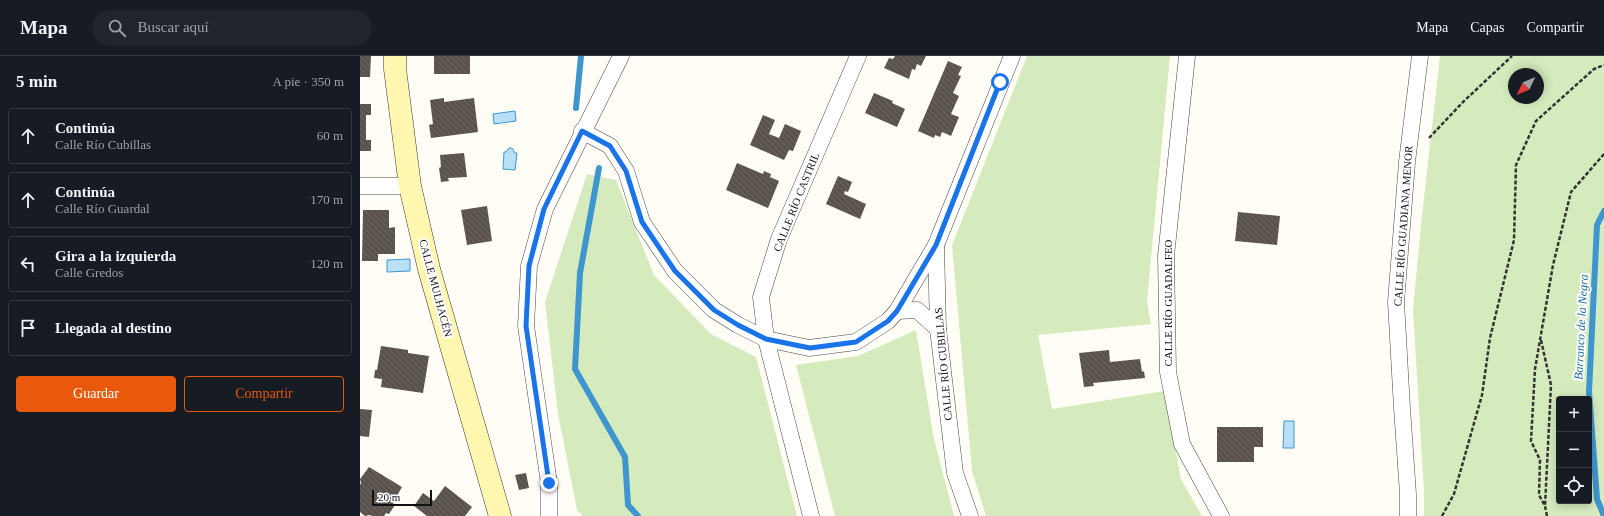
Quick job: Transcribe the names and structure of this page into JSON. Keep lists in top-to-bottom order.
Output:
{
  "streets": {
    "street": [
      "CALLE RÍO CASTRIL",
      "CALLE RÍO GUADIANA MENOR",
      "CALLE MULHACÉN",
      "CALLE RÍO GUADALFEO",
      "CALLE RÍO CUBILLAS"
    ]
  },
  "water": ["Barranco de la Negra"],
  "scale_bar": "20 m",
  "north": "bottom left",
  "page": {
    "header": "Mapa",
    "search": "Buscar aquí",
    "nav": ["Mapa", "Capas", "Compartir"],
    "heading": ["5 min", "A pie · 350 m"],
    "list": [
      ["Continúa", "Calle Río Cubillas", "60 m"],
      ["Continúa", "Calle Río Guardal", "170 m"],
      ["Gira a la izquierda", "Calle Gredos", "120 m"],
      "Llegada al destino"
    ],
    "buttons": ["Guardar", "Compartir"],
    "map_buttons": ["+", "−"],
    "scale": "20 m"
  }
}
